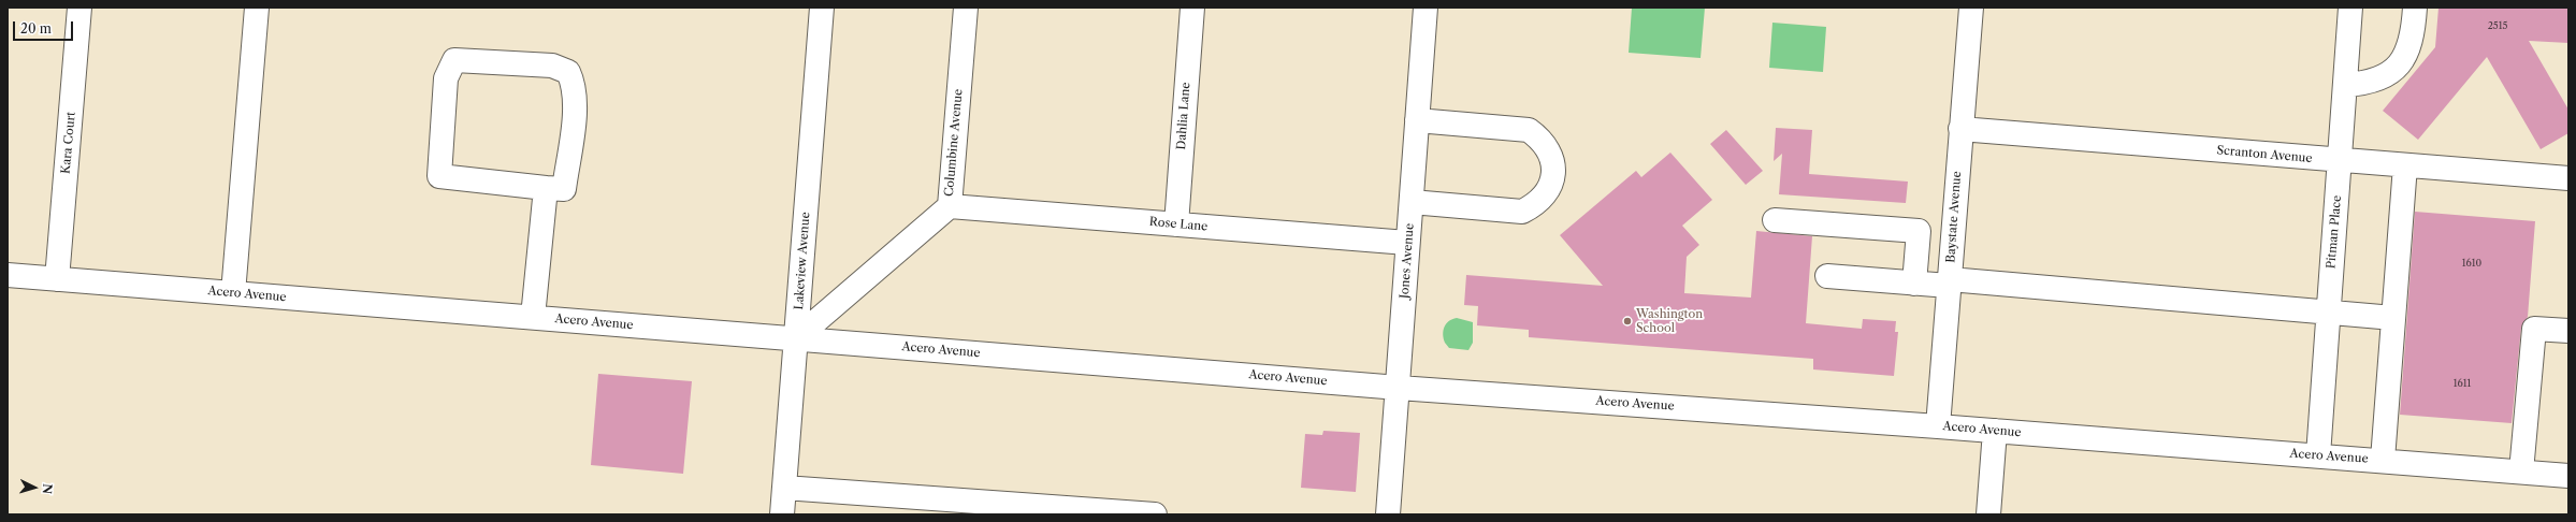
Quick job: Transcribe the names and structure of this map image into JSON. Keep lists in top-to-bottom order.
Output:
{
  "streets": {
    "street": [
      "Dahlia Lane",
      "Kara Court",
      "Columbine Avenue",
      "Scranton Avenue",
      "Baystate Avenue",
      "Rose Lane",
      "Pitman Place",
      "Lakeview Avenue",
      "Jones Avenue",
      "Acero Avenue"
    ]
  },
  "crossings": [
    ["Dahlia Lane", "Rose Lane"],
    ["Kara Court", "Acero Avenue"],
    ["Columbine Avenue", "Rose Lane"],
    ["Columbine Avenue", "Lakeview Avenue"],
    ["Columbine Avenue", "Acero Avenue"],
    ["Scranton Avenue", "Baystate Avenue"],
    ["Scranton Avenue", "Pitman Place"],
    ["Baystate Avenue", "Acero Avenue"],
    ["Rose Lane", "Jones Avenue"],
    ["Pitman Place", "Acero Avenue"],
    ["Lakeview Avenue", "Acero Avenue"],
    ["Jones Avenue", "Acero Avenue"]
  ],
  "places": ["Washington School"],
  "house_numbers": ["2515", "1610", "1611"],
  "scale_bar": "20 m",
  "north": "right"
}
